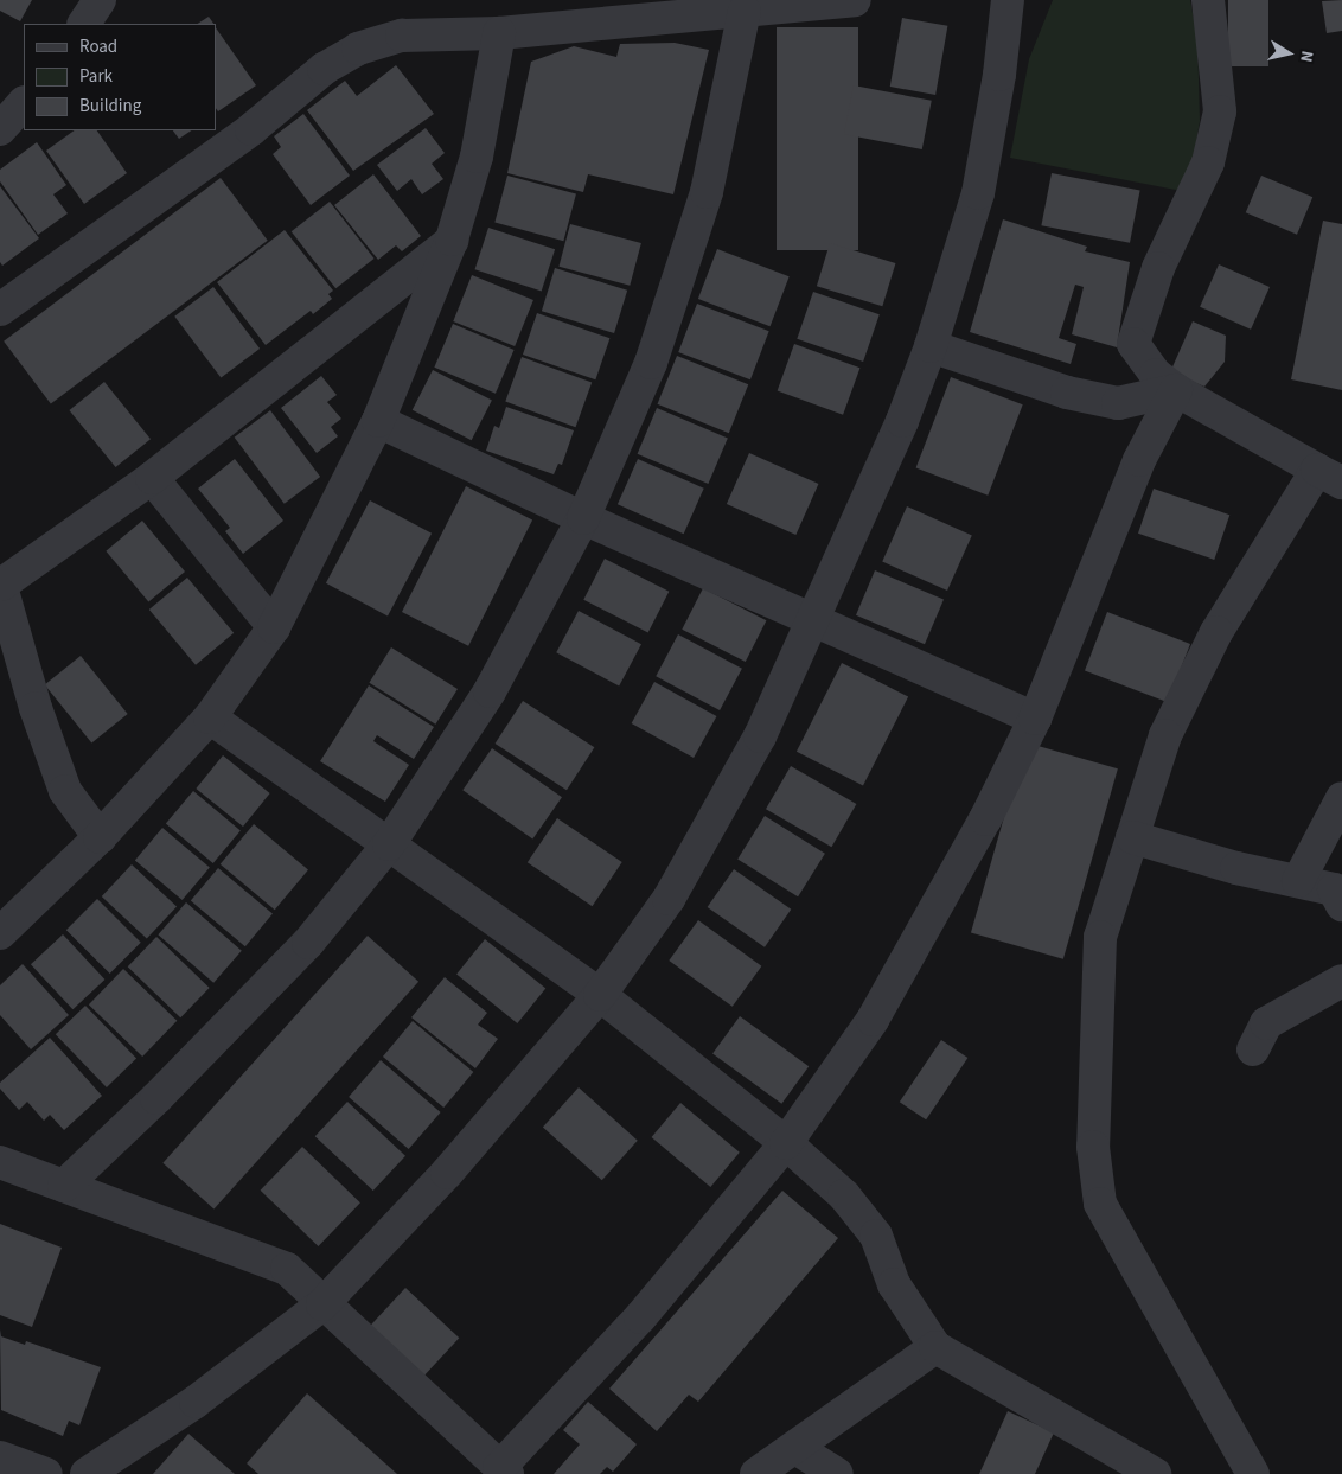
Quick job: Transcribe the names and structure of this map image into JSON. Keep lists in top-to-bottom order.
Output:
{
  "legend": ["Road", "Park", "Building"],
  "north": "right"
}
